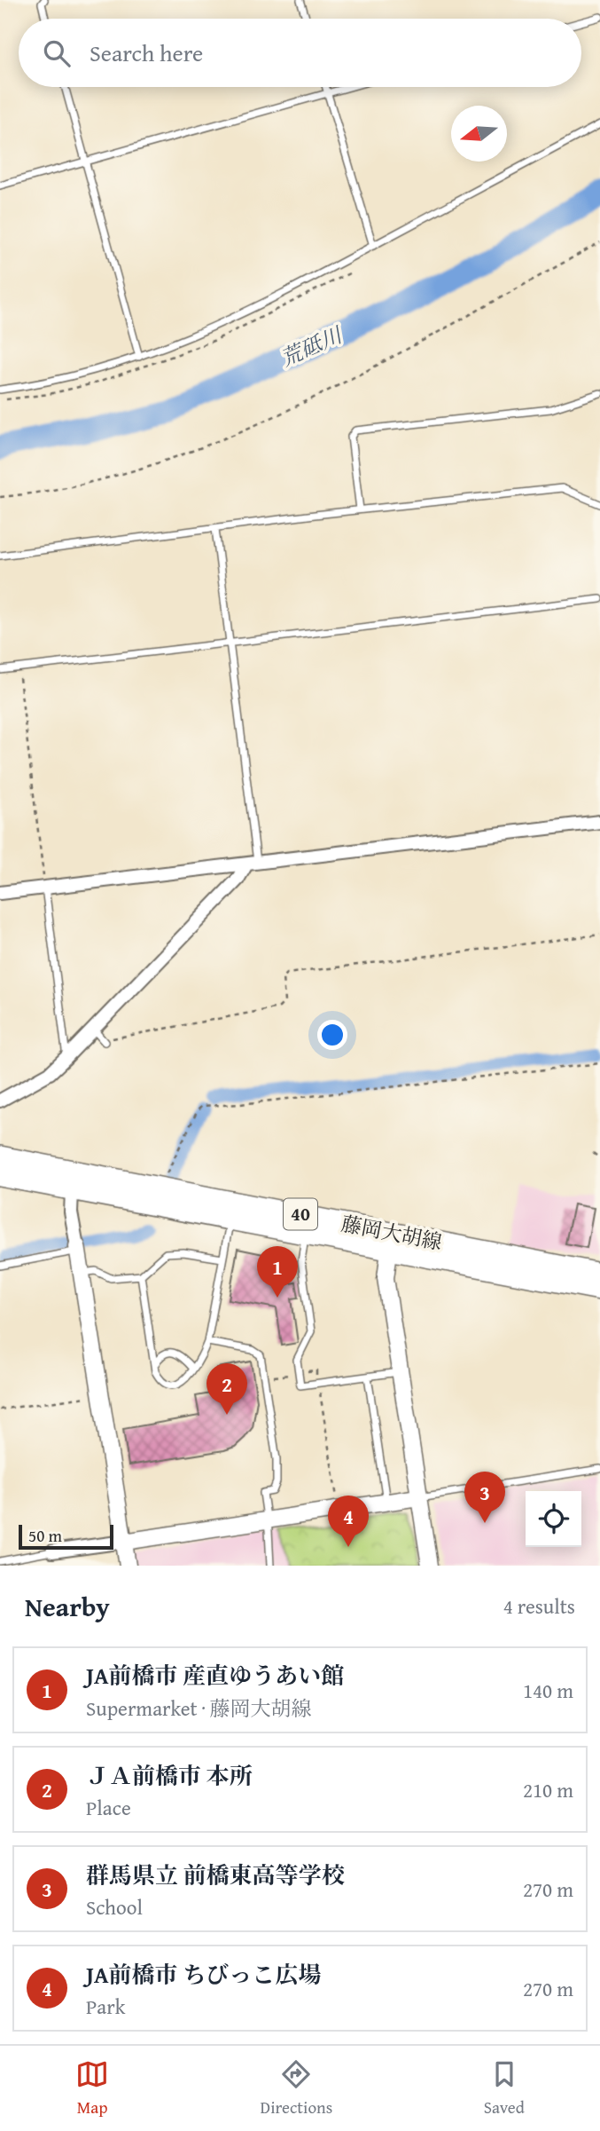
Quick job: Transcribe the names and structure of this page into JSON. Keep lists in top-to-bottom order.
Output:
{
  "streets": {
    "main road": ["40", "藤岡大胡線"]
  },
  "water": ["荒砥川"],
  "scale_bar": "50 m",
  "north": "left",
  "page": {
    "search": "Search here",
    "pins": [
      "1",
      "2",
      "3",
      "4"
    ],
    "scale": "50 m",
    "heading": ["Nearby", "4 results"],
    "list": [
      {
        "mark": "1",
        "name": "JA前橋市 産直ゆうあい館",
        "note": "Supermarket · 藤岡大胡線",
        "value": "140 m"
      },
      {
        "mark": "2",
        "name": "ＪＡ前橋市 本所",
        "note": "Place",
        "value": "210 m"
      },
      {
        "mark": "3",
        "name": "群馬県立 前橋東高等学校",
        "note": "School",
        "value": "270 m"
      },
      {
        "mark": "4",
        "name": "JA前橋市 ちびっこ広場",
        "note": "Park",
        "value": "270 m"
      }
    ],
    "nav": ["Map", "Directions", "Saved"]
  }
}
